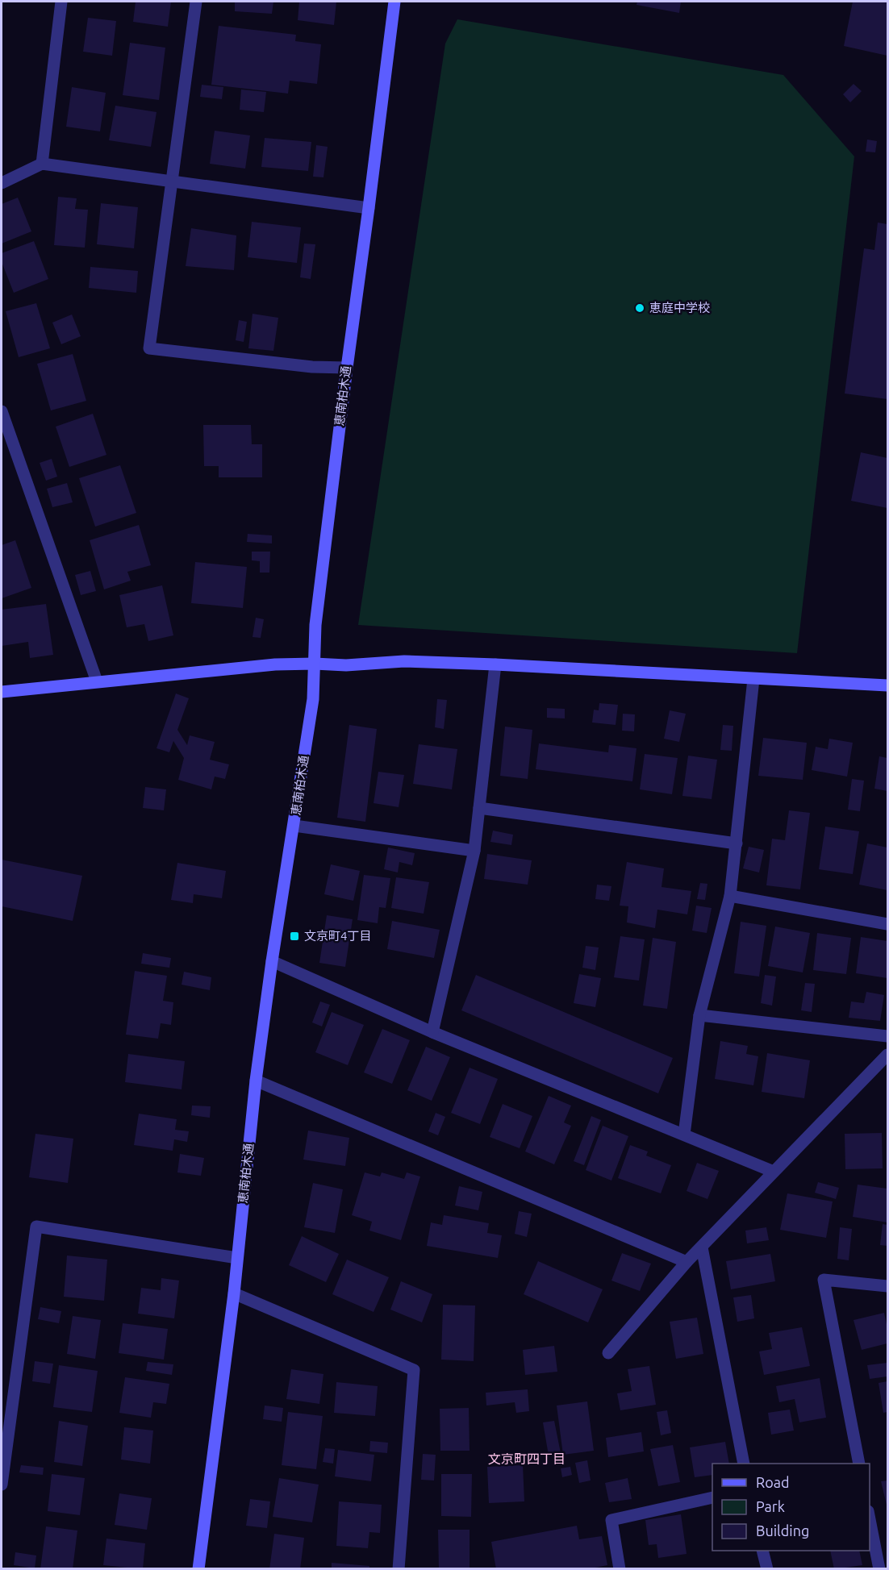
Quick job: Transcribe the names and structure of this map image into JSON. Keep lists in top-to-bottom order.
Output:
{
  "streets": {
    "street": ["恵南柏木通"]
  },
  "districts": ["文京町四丁目"],
  "places": {
    "other": ["恵庭中学校"],
    "transit": ["文京町4丁目"]
  },
  "legend": ["Road", "Park", "Building"]
}
